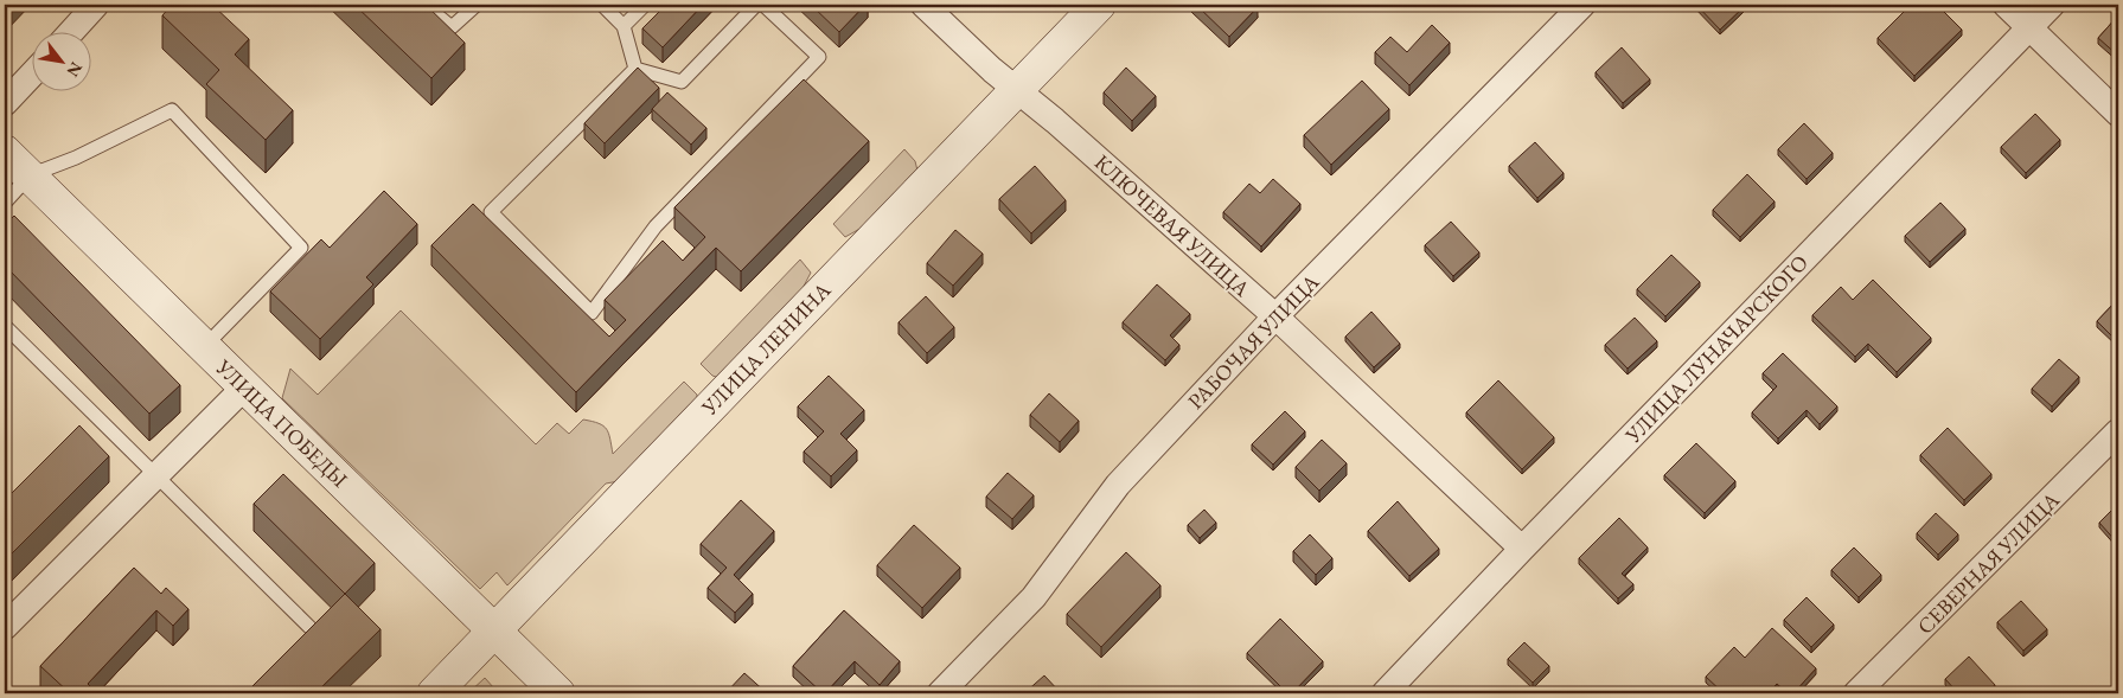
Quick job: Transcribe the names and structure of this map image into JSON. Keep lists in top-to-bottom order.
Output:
{
  "streets": {
    "main road": ["УЛИЦА ЛЕНИНА", "УЛИЦА ПОБЕДЫ"],
    "street": [
      "КЛЮЧЕВАЯ УЛИЦА",
      "РАБОЧАЯ УЛИЦА",
      "УЛИЦА ЛУНАЧАРСКОГО",
      "СЕВЕРНАЯ УЛИЦА"
    ]
  },
  "crossings": [
    ["КЛЮЧЕВАЯ УЛИЦА", "РАБОЧАЯ УЛИЦА"],
    ["КЛЮЧЕВАЯ УЛИЦА", "УЛИЦА ЛЕНИНА"],
    ["КЛЮЧЕВАЯ УЛИЦА", "УЛИЦА ЛУНАЧАРСКОГО"],
    ["УЛИЦА ЛЕНИНА", "УЛИЦА ПОБЕДЫ"]
  ],
  "north": "bottom right"
}
